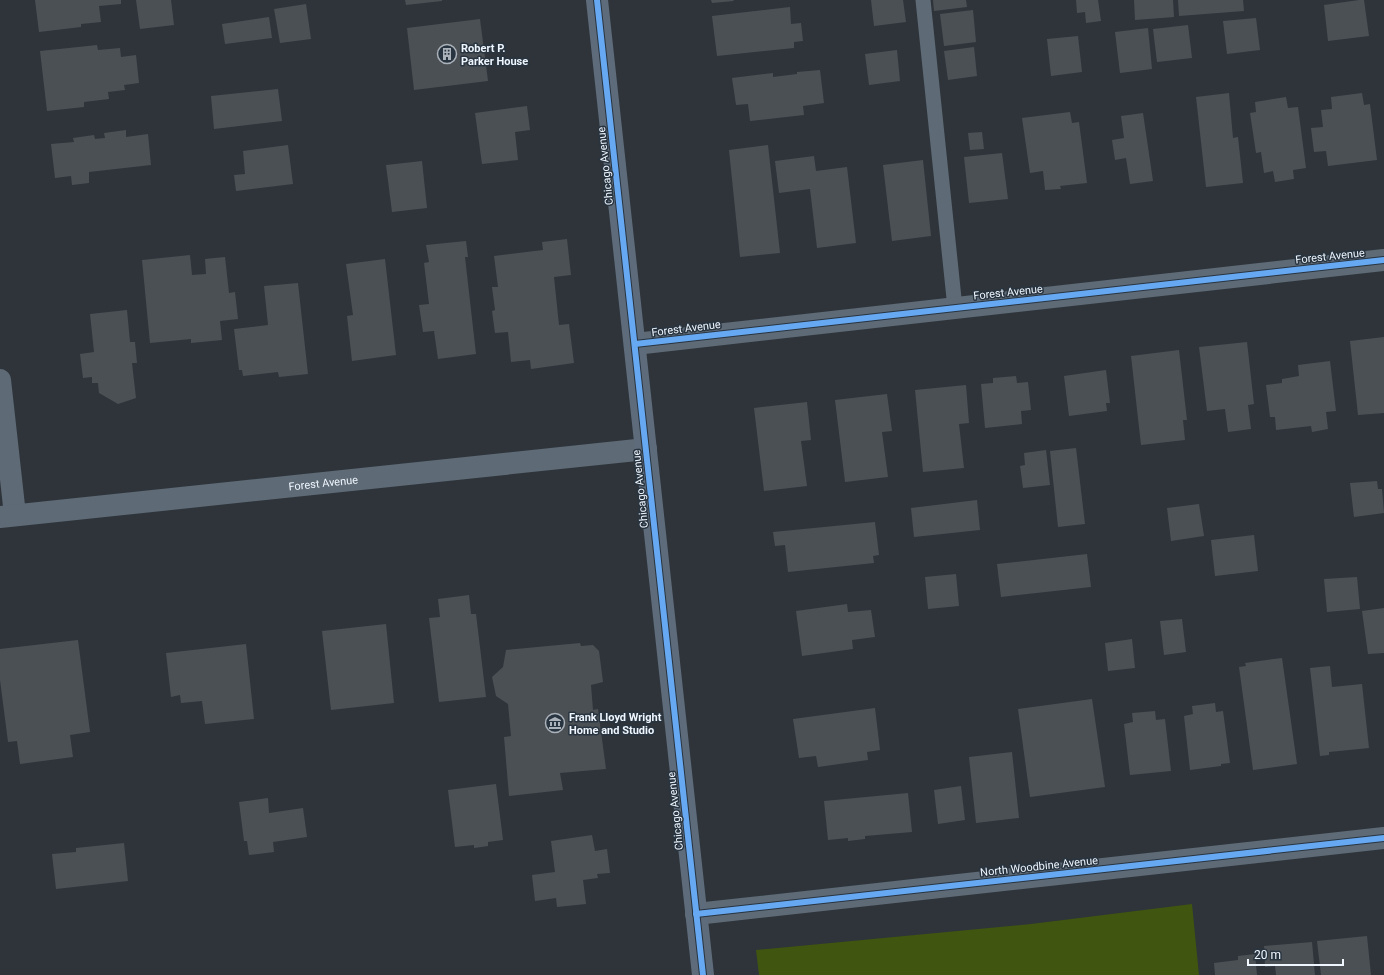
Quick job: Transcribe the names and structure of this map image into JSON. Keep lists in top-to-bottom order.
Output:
{
  "streets": {
    "main road": ["Chicago Avenue"],
    "street": ["Forest Avenue", "North Woodbine Avenue"]
  },
  "crossings": [
    ["Chicago Avenue", "Forest Avenue"],
    ["Chicago Avenue", "North Woodbine Avenue"]
  ],
  "places": {
    "building": ["Robert P. Parker House"],
    "museum": ["Frank Lloyd Wright Home and Studio"]
  },
  "scale_bar": "20 m"
}
